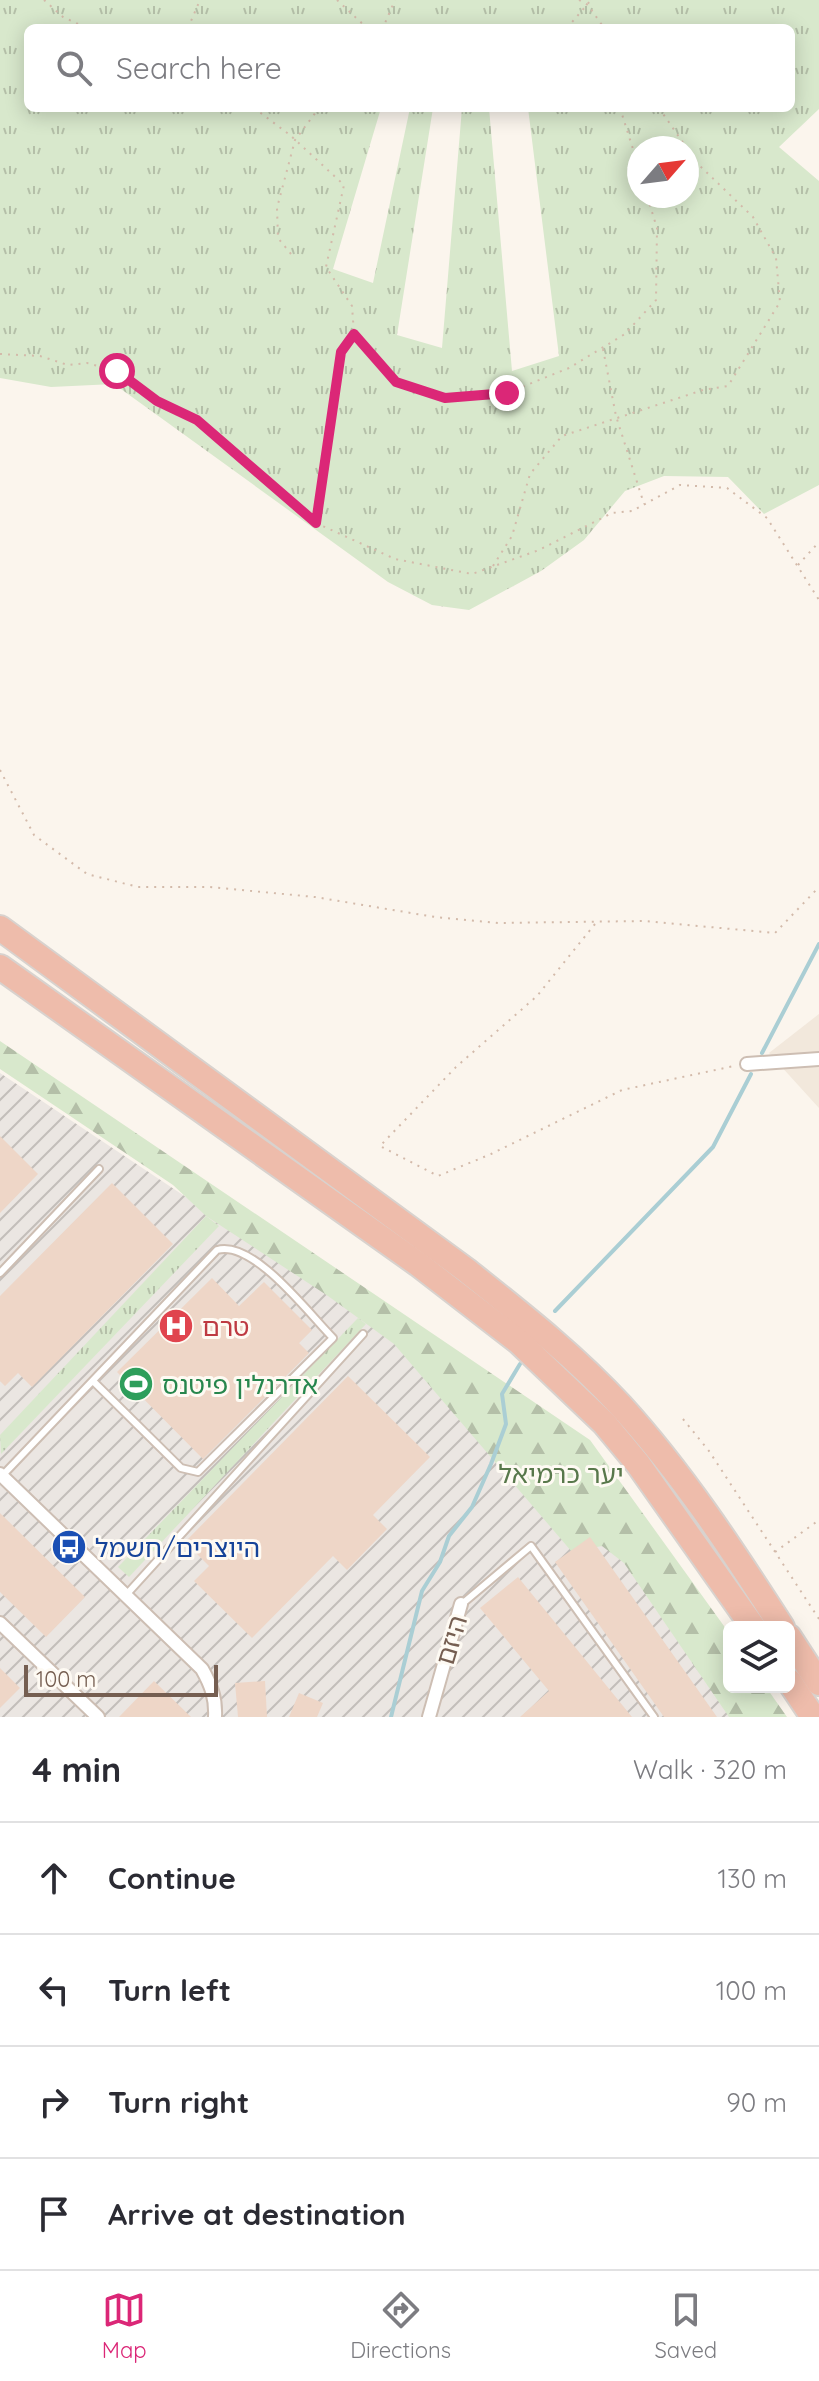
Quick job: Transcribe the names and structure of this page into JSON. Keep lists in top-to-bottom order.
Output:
{
  "streets": {
    "street": ["היזם"]
  },
  "parks": ["יער כרמיאל"],
  "places": {
    "hospital": ["טרם"],
    "sports": ["אדרנלין פיטנס"],
    "bus stop": ["היוצרים/חשמל"]
  },
  "scale_bar": "100 m",
  "north": "top right",
  "page": {
    "search": "Search here",
    "scale": "100 m",
    "heading": ["4 min", "Walk · 320 m"],
    "list": [
      ["Continue", "130 m"],
      ["Turn left", "100 m"],
      ["Turn right", "90 m"],
      "Arrive at destination"
    ],
    "nav": ["Map", "Directions", "Saved"]
  }
}
